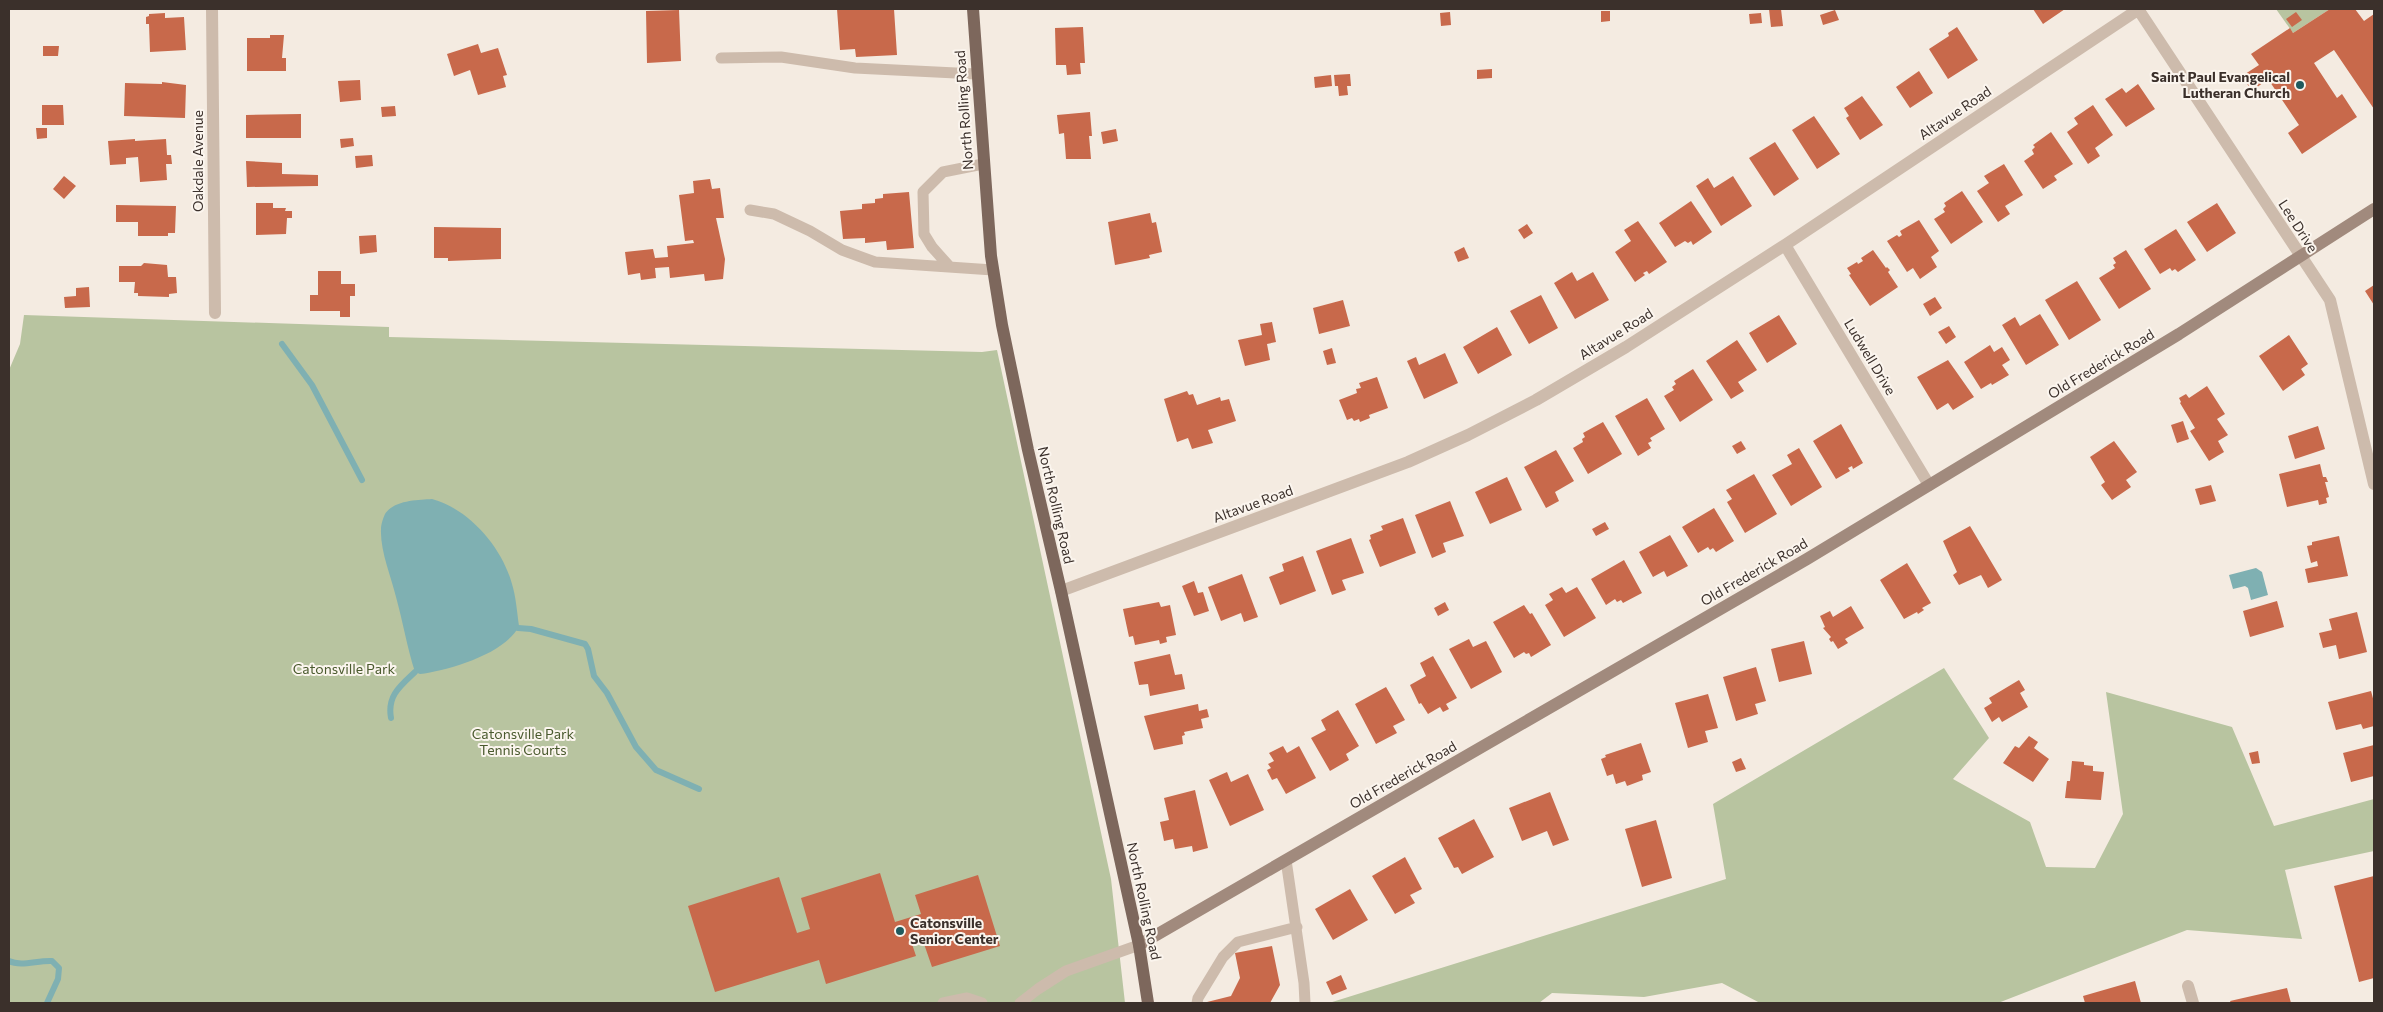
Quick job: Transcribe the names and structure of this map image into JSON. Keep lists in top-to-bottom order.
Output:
{
  "streets": {
    "main road": ["North Rolling Road"],
    "street": [
      "Altavue Road",
      "Oakdale Avenue",
      "Lee Drive",
      "Ludwell Drive",
      "Old Frederick Road"
    ]
  },
  "crossings": [
    ["North Rolling Road", "Altavue Road"],
    ["North Rolling Road", "Old Frederick Road"],
    ["Altavue Road", "Lee Drive"],
    ["Altavue Road", "Ludwell Drive"],
    ["Lee Drive", "Old Frederick Road"],
    ["Ludwell Drive", "Old Frederick Road"]
  ],
  "parks": ["Catonsville Park", "Catonsville Park Tennis Courts"],
  "places": ["Saint Paul Evangelical Lutheran Church", "Catonsville Senior Center"]
}
